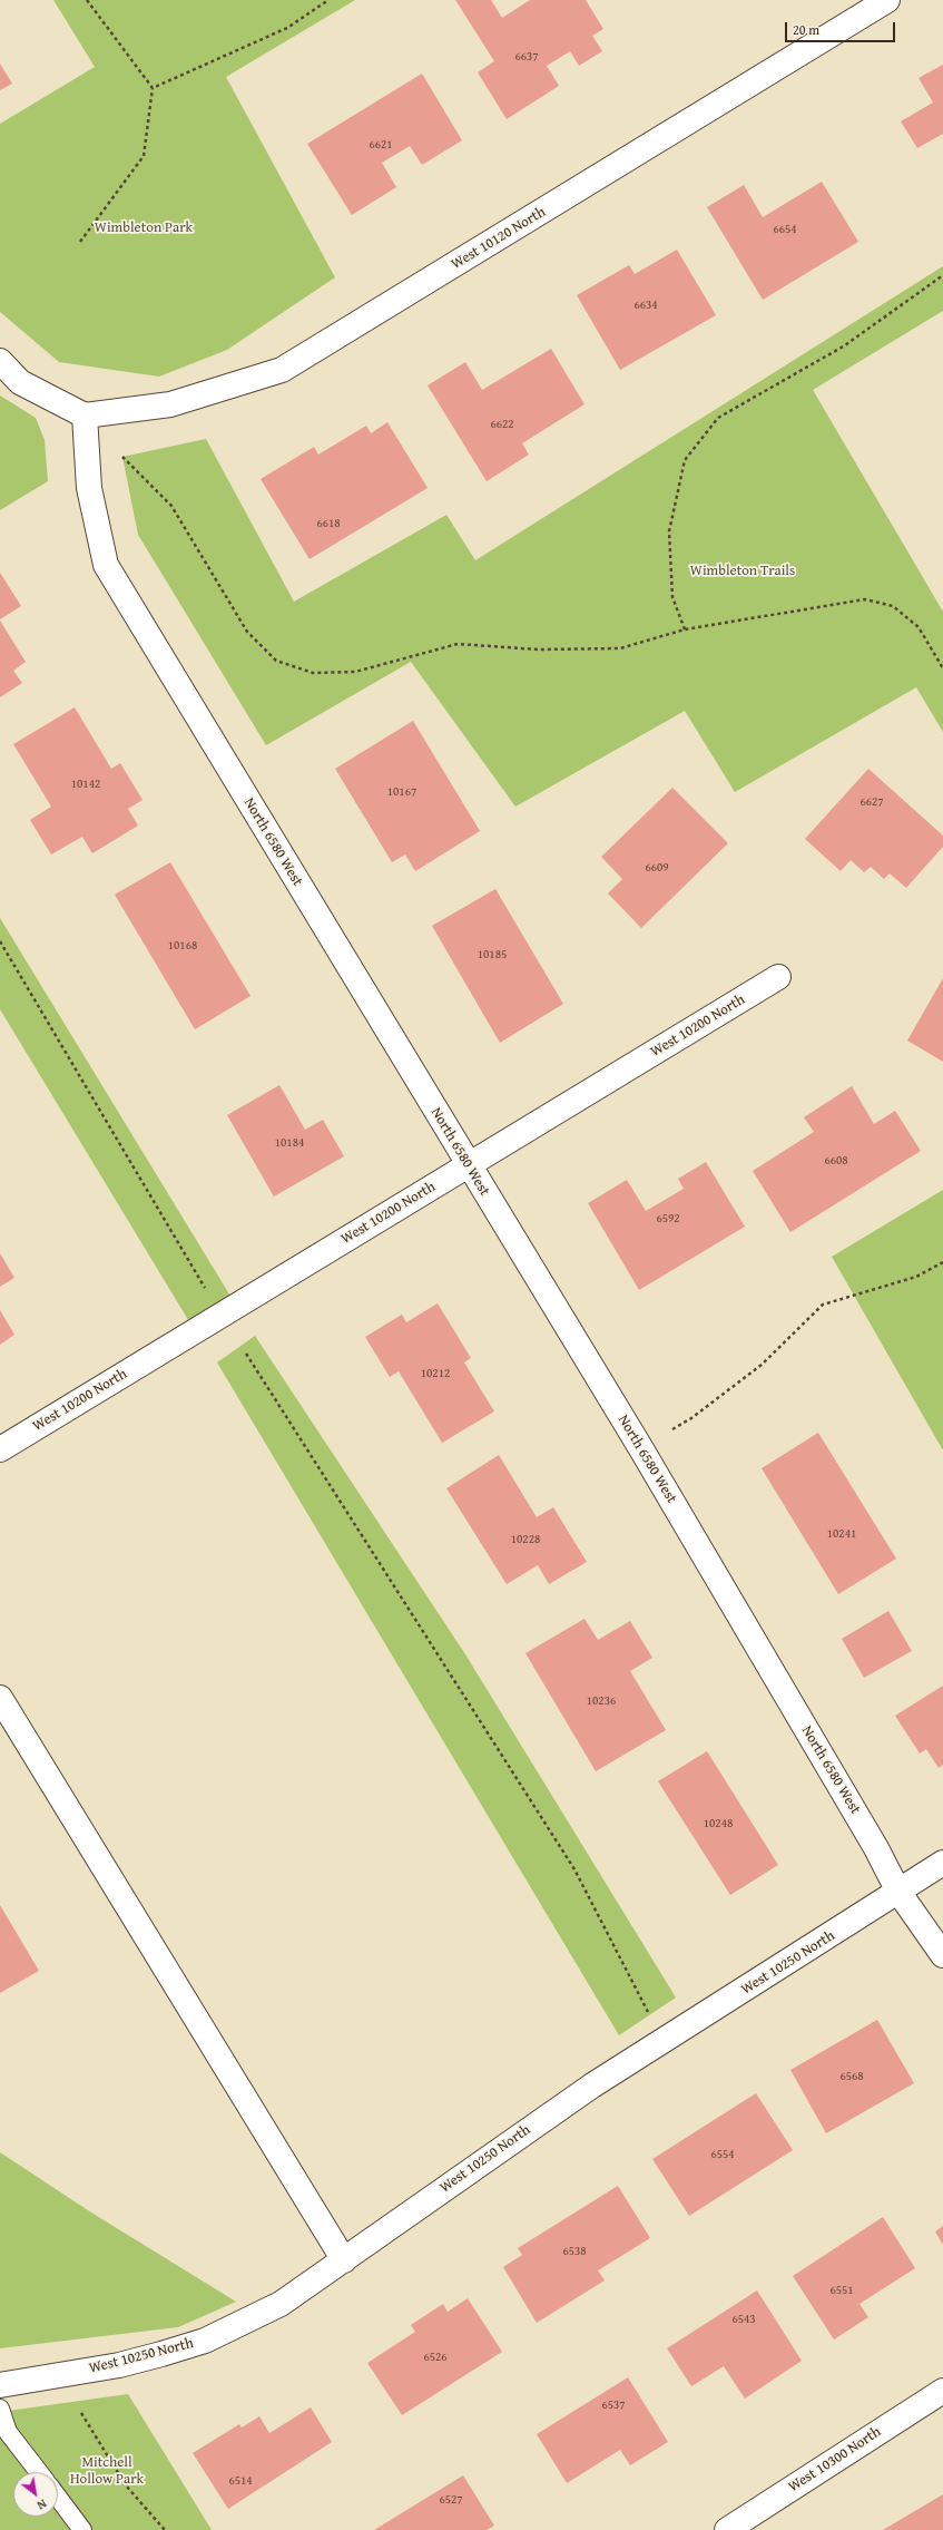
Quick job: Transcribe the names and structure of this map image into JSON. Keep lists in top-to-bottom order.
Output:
{
  "streets": {
    "street": [
      "West 10120 North",
      "North 6580 West",
      "West 10200 North",
      "West 10250 North",
      "West 10300 North"
    ]
  },
  "crossings": [
    ["West 10120 North", "North 6580 West"],
    ["North 6580 West", "West 10200 North"],
    ["North 6580 West", "West 10250 North"]
  ],
  "parks": ["Wimbleton Park", "Wimbleton Trails", "Mitchell Hollow Park"],
  "house_numbers": [
    "6637",
    "6621",
    "6654",
    "6634",
    "6622",
    "6618",
    "10142",
    "10167",
    "6627",
    "6609",
    "10168",
    "10185",
    "10184",
    "6608",
    "6592",
    "10212",
    "10241",
    "10228",
    "10236",
    "10248",
    "6568",
    "6554",
    "6538",
    "6551",
    "6543",
    "6526",
    "6537",
    "6514",
    "6527"
  ],
  "scale_bar": "20 m",
  "north": "bottom right"
}
